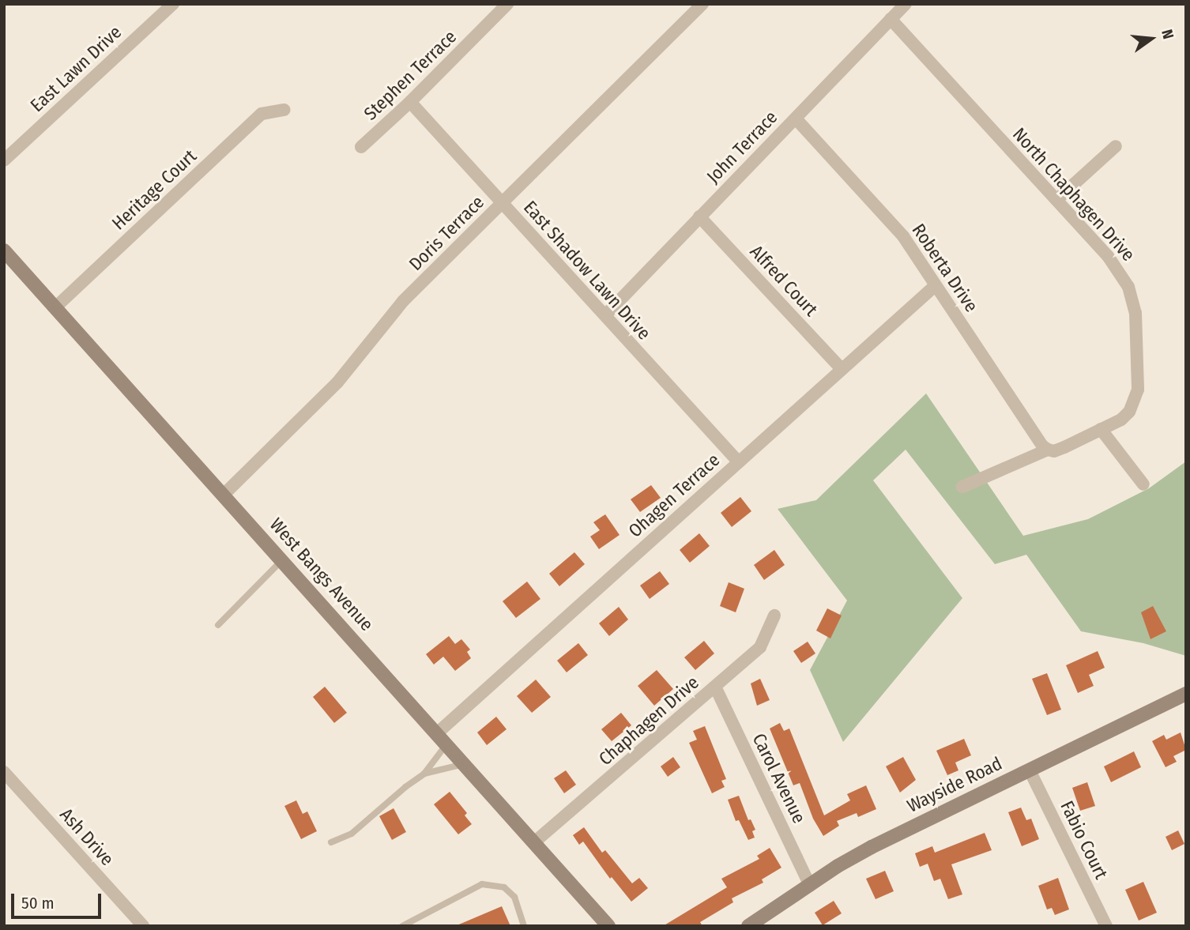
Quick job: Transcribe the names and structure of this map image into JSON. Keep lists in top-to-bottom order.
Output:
{
  "streets": {
    "street": [
      "East Lawn Drive",
      "Stephen Terrace",
      "John Terrace",
      "Heritage Court",
      "North Chaphagen Drive",
      "Doris Terrace",
      "Roberta Drive",
      "East Shadow Lawn Drive",
      "Alfred Court",
      "Ohagen Terrace",
      "West Bangs Avenue",
      "Chaphagen Drive",
      "Carol Avenue",
      "Wayside Road",
      "Ash Drive",
      "Fabio Court"
    ]
  },
  "crossings": [
    ["Stephen Terrace", "East Shadow Lawn Drive"],
    ["John Terrace", "North Chaphagen Drive"],
    ["John Terrace", "Roberta Drive"],
    ["John Terrace", "East Shadow Lawn Drive"],
    ["John Terrace", "Alfred Court"],
    ["Heritage Court", "West Bangs Avenue"],
    ["North Chaphagen Drive", "Roberta Drive"],
    ["Doris Terrace", "East Shadow Lawn Drive"],
    ["Doris Terrace", "West Bangs Avenue"],
    ["Roberta Drive", "Ohagen Terrace"],
    ["East Shadow Lawn Drive", "Ohagen Terrace"],
    ["Alfred Court", "Ohagen Terrace"],
    ["Ohagen Terrace", "West Bangs Avenue"],
    ["West Bangs Avenue", "Chaphagen Drive"],
    ["Chaphagen Drive", "Carol Avenue"],
    ["Carol Avenue", "Wayside Road"],
    ["Wayside Road", "Fabio Court"]
  ],
  "scale_bar": "50 m",
  "north": "right"
}
